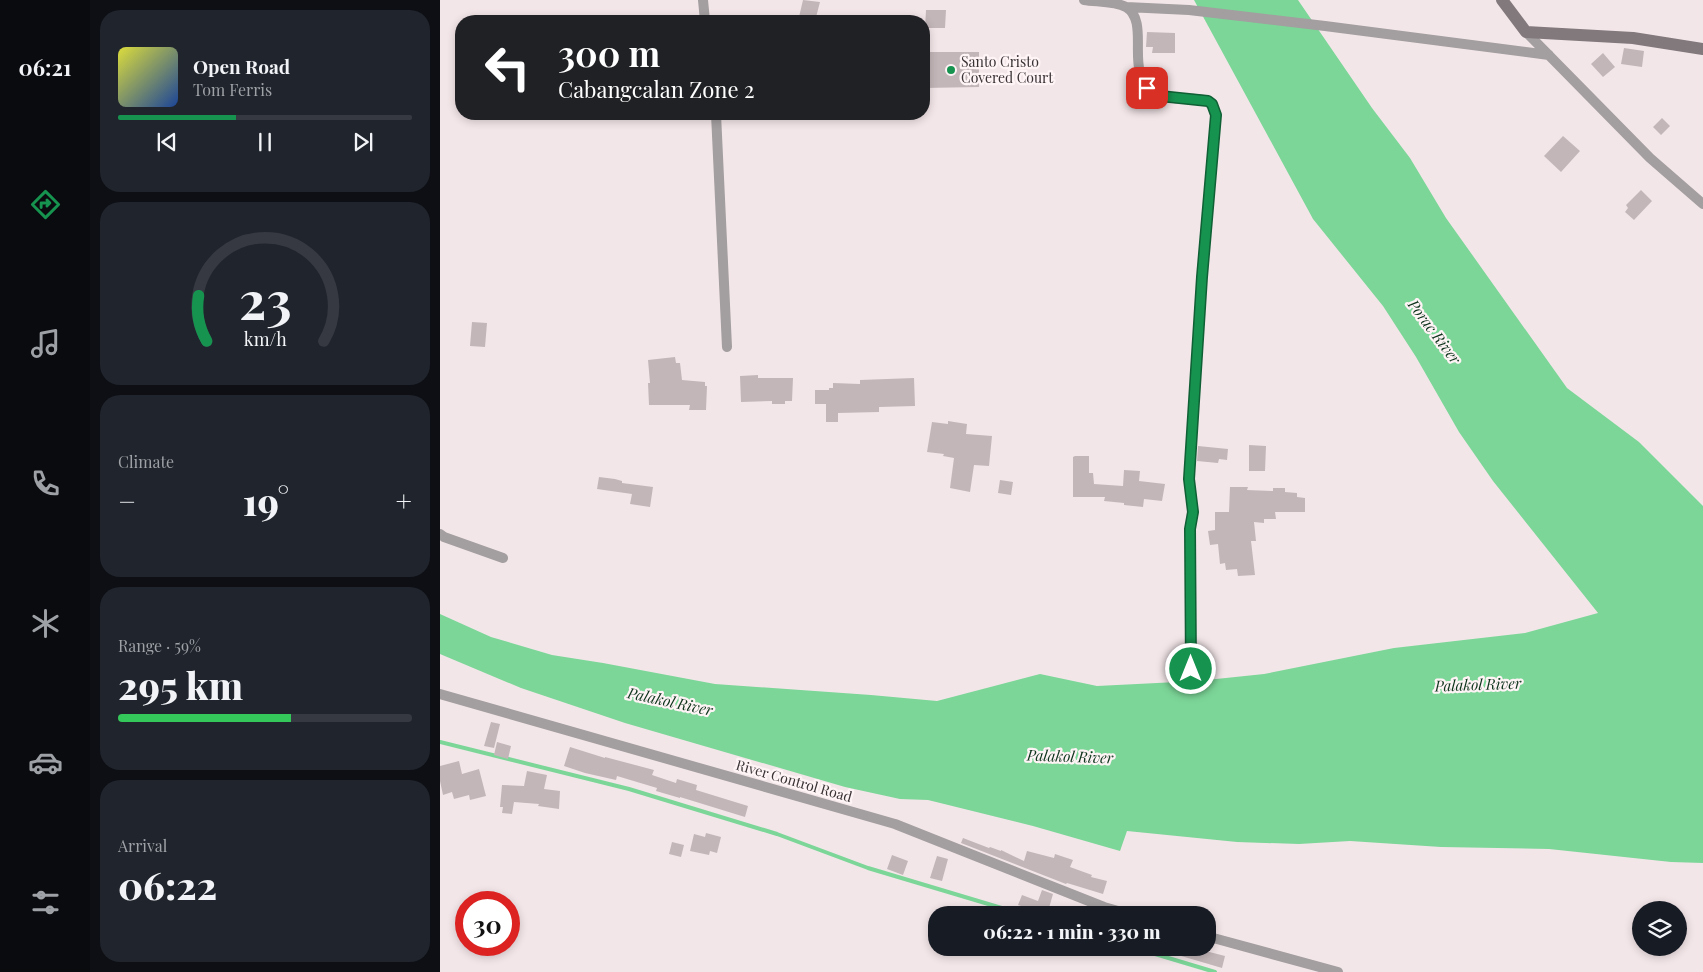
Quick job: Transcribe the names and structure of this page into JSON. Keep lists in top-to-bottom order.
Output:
{
  "streets": {
    "street": ["River Control Road"]
  },
  "water": ["Porac River", "Palakol River"],
  "places": ["Santo Cristo Covered Court"],
  "page": {
    "tabs": "06:21",
    "turn": ["300 m", "Cabangcalan Zone 2"],
    "song": ["Open Road", "Tom Ferris"],
    "tile": [
      "Climate",
      ["Range · 59%", "295 km"],
      ["Arrival", "06:22"]
    ],
    "heat": ["−", "19°", "+"],
    "limit": "30",
    "trip": "06:22 · 1 min · 330 m",
    "gauge": ["23", "km/h"]
  }
}
